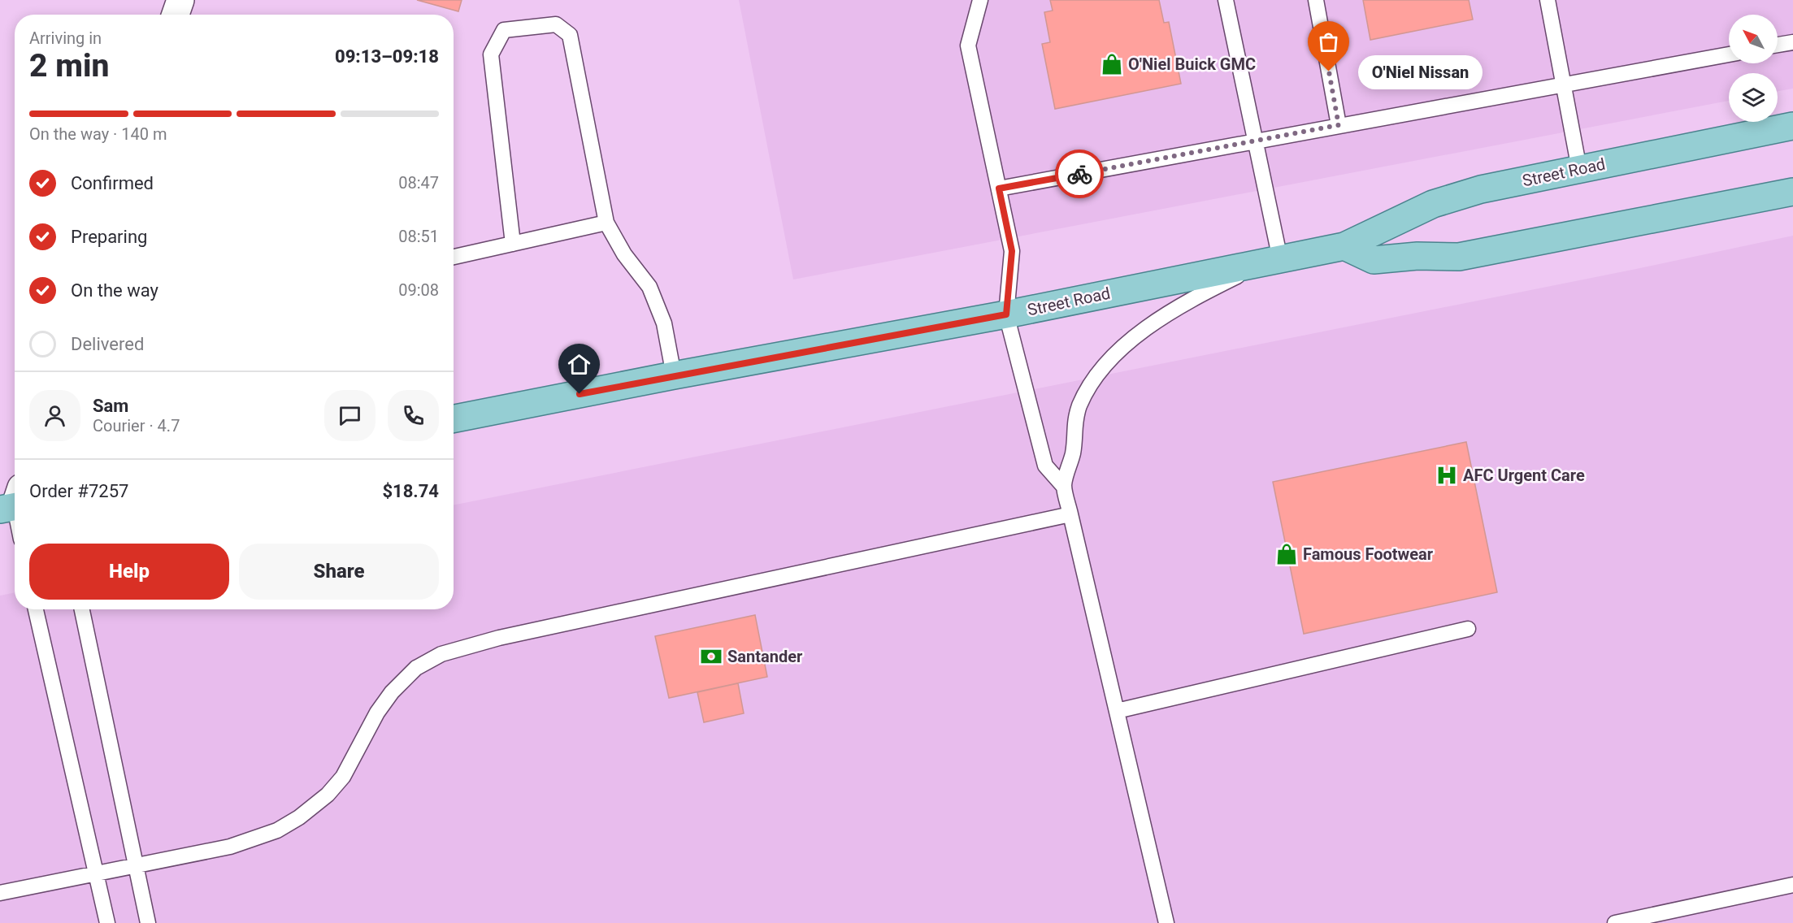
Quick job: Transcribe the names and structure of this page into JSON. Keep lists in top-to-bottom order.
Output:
{
  "streets": {
    "main road": ["Street Road"]
  },
  "places": {
    "shop": ["O'Niel Buick GMC", "Famous Footwear"],
    "other": ["O'Niel Nissan"],
    "hospital": ["AFC Urgent Care"],
    "bank": ["Santander"]
  },
  "north": "top left",
  "page": {
    "heading": ["2 min", "Arriving in", "09:13–09:18"],
    "panel": [
      "Sam",
      "Courier · 4.7",
      "Order #7257",
      "$18.74"
    ],
    "bubble": "O'Niel Nissan",
    "bar": "On the way · 140 m",
    "list": [
      ["Confirmed", "08:47"],
      ["Preparing", "08:51"],
      ["On the way", "09:08"],
      "Delivered"
    ],
    "buttons": ["Help", "Share"]
  }
}
